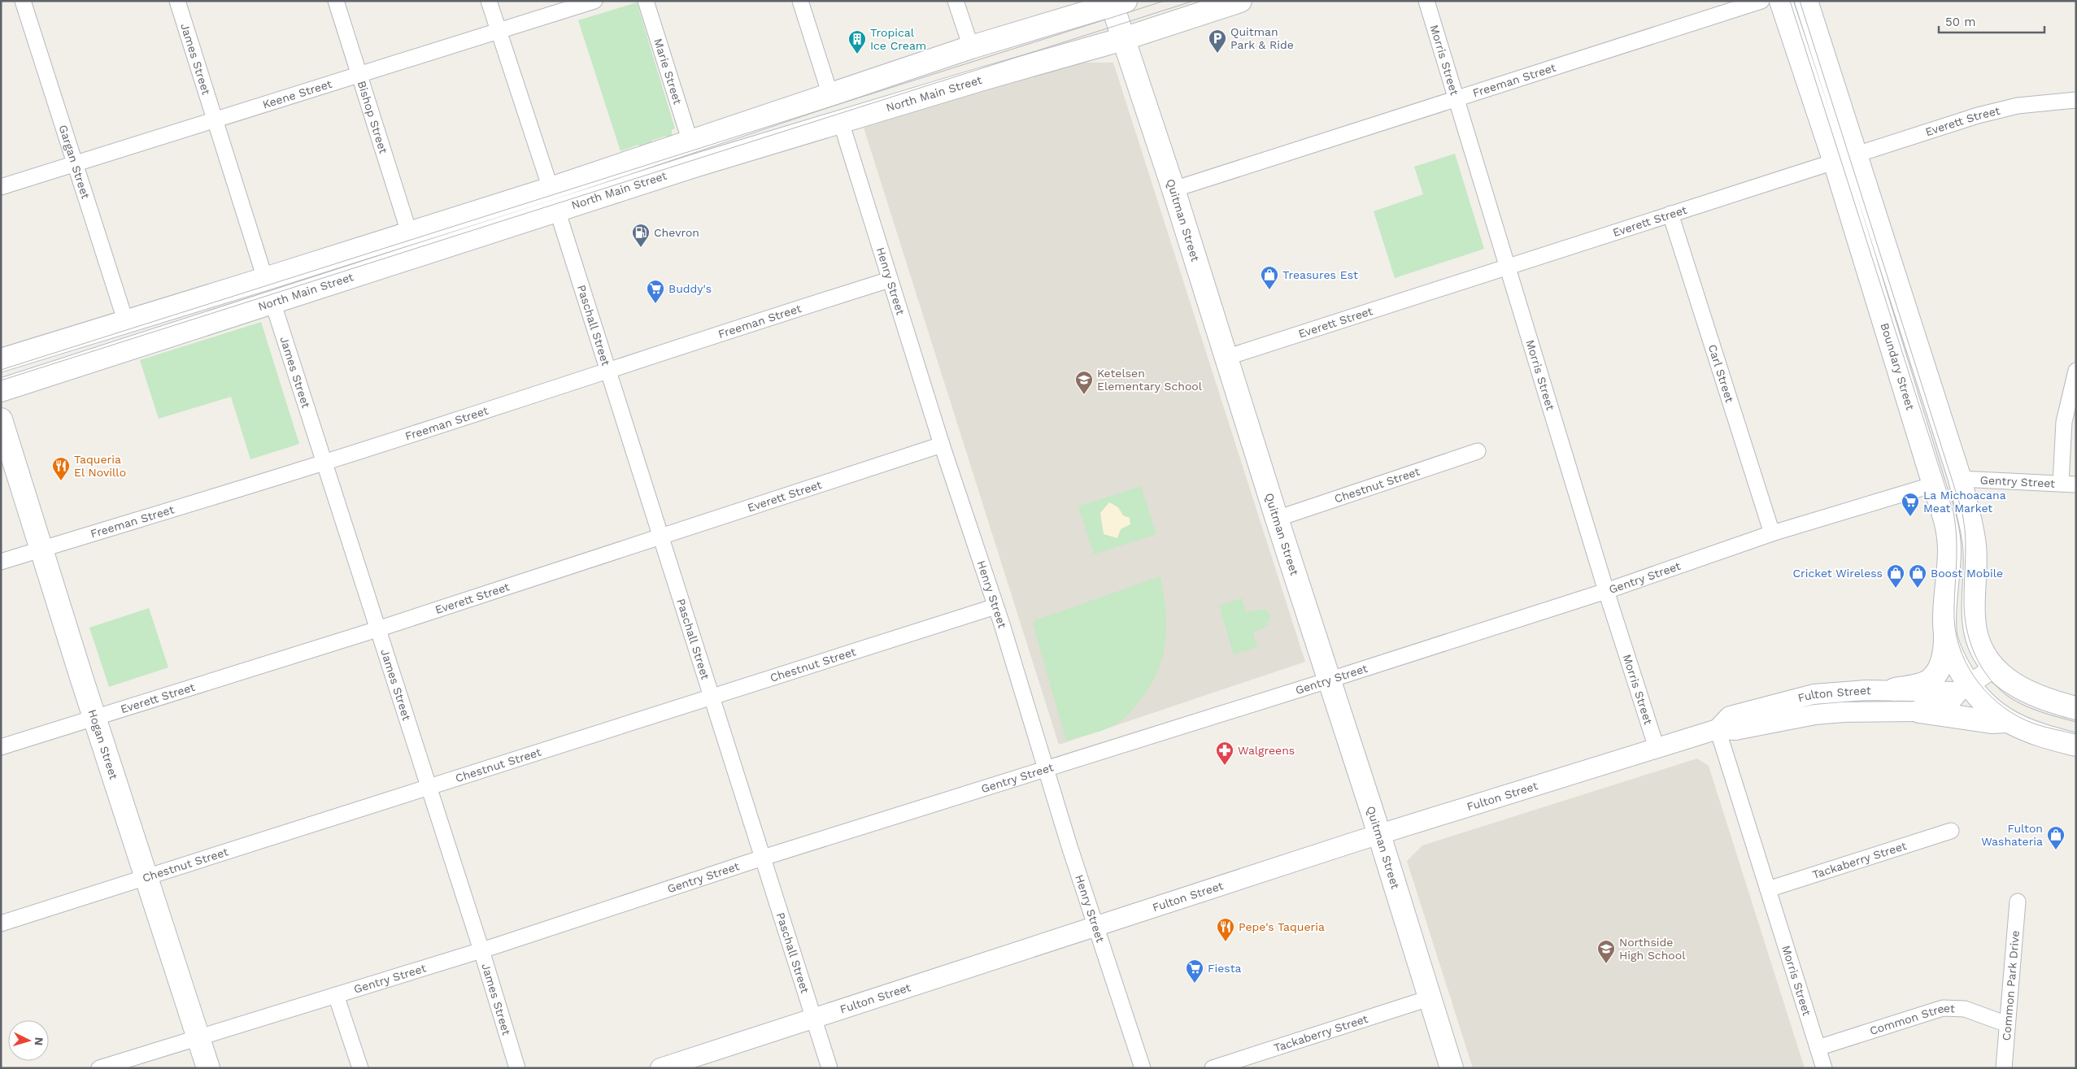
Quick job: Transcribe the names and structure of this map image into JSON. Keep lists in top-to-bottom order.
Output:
{
  "streets": {
    "main road": [
      "North Main Street",
      "Quitman Street",
      "Boundary Street",
      "Hogan Street"
    ],
    "street": [
      "James Street",
      "Morris Street",
      "Marie Street",
      "Freeman Street",
      "Keene Street",
      "Bishop Street",
      "Everett Street",
      "Gargan Street",
      "Henry Street",
      "Paschall Street",
      "Carl Street",
      "Gentry Street",
      "Chestnut Street",
      "Fulton Street",
      "Tackaberry Street",
      "Common Park Drive",
      "Common Street"
    ]
  },
  "crossings": [
    ["James Street", "Freeman Street"],
    ["James Street", "North Main Street"],
    ["James Street", "Keene Street"],
    ["James Street", "Everett Street"],
    ["James Street", "Gentry Street"],
    ["James Street", "Chestnut Street"],
    ["Morris Street", "Freeman Street"],
    ["Morris Street", "Everett Street"],
    ["Morris Street", "Gentry Street"],
    ["Morris Street", "Fulton Street"],
    ["Morris Street", "Tackaberry Street"],
    ["Morris Street", "Common Street"],
    ["Marie Street", "North Main Street"],
    ["Freeman Street", "Quitman Street"],
    ["Freeman Street", "Henry Street"],
    ["Freeman Street", "Paschall Street"],
    ["Freeman Street", "Hogan Street"],
    ["North Main Street", "Bishop Street"],
    ["North Main Street", "Gargan Street"],
    ["North Main Street", "Quitman Street"],
    ["North Main Street", "Henry Street"],
    ["North Main Street", "Paschall Street"],
    ["Keene Street", "Bishop Street"],
    ["Keene Street", "Gargan Street"],
    ["Everett Street", "Quitman Street"],
    ["Everett Street", "Henry Street"],
    ["Everett Street", "Paschall Street"],
    ["Everett Street", "Boundary Street"],
    ["Everett Street", "Carl Street"],
    ["Everett Street", "Hogan Street"],
    ["Quitman Street", "Gentry Street"],
    ["Quitman Street", "Chestnut Street"],
    ["Quitman Street", "Fulton Street"],
    ["Quitman Street", "Tackaberry Street"],
    ["Henry Street", "Gentry Street"],
    ["Henry Street", "Chestnut Street"],
    ["Henry Street", "Fulton Street"],
    ["Paschall Street", "Gentry Street"],
    ["Paschall Street", "Chestnut Street"],
    ["Paschall Street", "Fulton Street"],
    ["Boundary Street", "Gentry Street"],
    ["Boundary Street", "Fulton Street"],
    ["Carl Street", "Gentry Street"],
    ["Gentry Street", "Hogan Street"],
    ["Chestnut Street", "Hogan Street"],
    ["Common Park Drive", "Common Street"]
  ],
  "places": {
    "parking": ["Quitman Park & Ride"],
    "building": ["Tropical Ice Cream"],
    "fuel station": ["Chevron"],
    "shop": [
      "Treasures Est",
      "Cricket Wireless",
      "Boost Mobile",
      "Fulton Washateria"
    ],
    "supermarket": ["Buddy's", "La Michoacana Meat Market", "Fiesta"],
    "school or university": ["Ketelsen Elementary School", "Northside High School"],
    "restaurant": ["Taqueria El Novillo", "Pepe's Taqueria"],
    "pharmacy": ["Walgreens"]
  },
  "scale_bar": "50 m",
  "north": "right"
}
